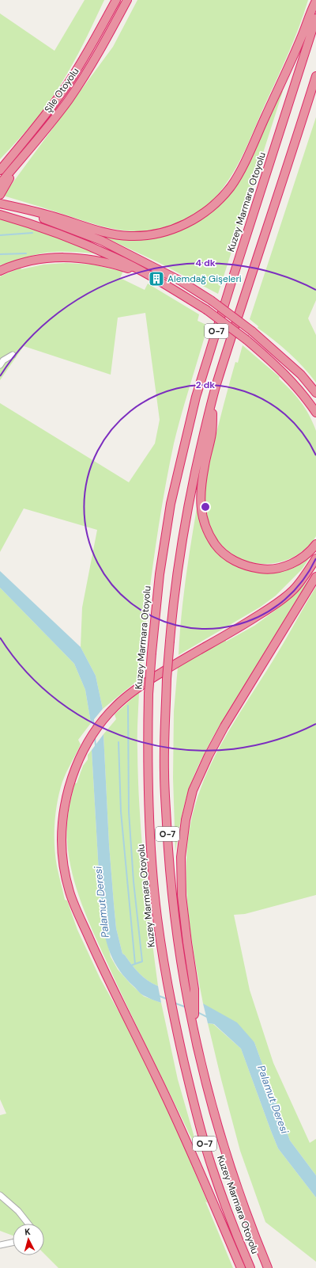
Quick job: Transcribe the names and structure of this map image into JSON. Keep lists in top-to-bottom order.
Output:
{
  "streets": {
    "highway": ["Şile Otoyolu", "Kuzey Marmara Otoyolu", "O-7"]
  },
  "water": ["Palamut Deresi"],
  "places": {
    "building": ["Alemdağ Gişeleri"]
  },
  "north": "top",
  "rings": ["4 dk", "2 dk"]
}
